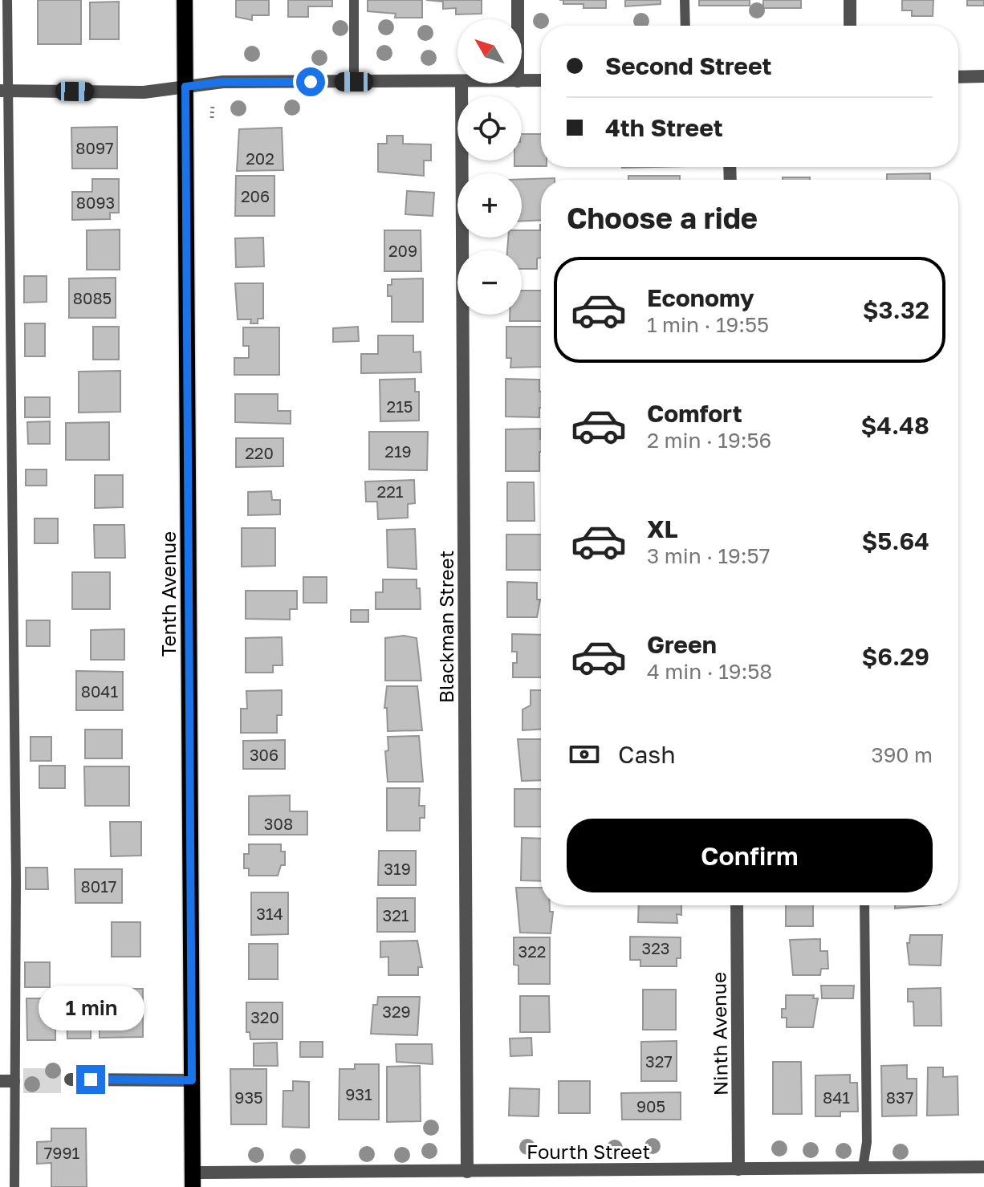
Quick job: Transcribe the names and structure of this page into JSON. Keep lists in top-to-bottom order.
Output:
{
  "streets": {
    "main road": ["Tenth Avenue"],
    "street": ["Blackman Street", "Ninth Avenue", "Fourth Street"]
  },
  "crossings": [
    ["Tenth Avenue", "Fourth Street"],
    ["Blackman Street", "Fourth Street"],
    ["Ninth Avenue", "Fourth Street"]
  ],
  "house_numbers": [
    "8097",
    "202",
    "206",
    "8093",
    "209",
    "8085",
    "215",
    "219",
    "220",
    "221",
    "8041",
    "306",
    "308",
    "319",
    "8017",
    "314",
    "321",
    "323",
    "322",
    "329",
    "320",
    "327",
    "931",
    "935",
    "841",
    "837",
    "905",
    "7991"
  ],
  "north": "top left",
  "page": {
    "map_buttons": ["+", "−"],
    "banner": ["Second Street", "4th Street"],
    "heading": "Choose a ride",
    "list": [
      {
        "name": "Economy",
        "note": "1 min · 19:55",
        "value": "$3.32"
      },
      {
        "name": "Comfort",
        "note": "2 min · 19:56",
        "value": "$4.48"
      },
      {
        "name": "XL",
        "note": "3 min · 19:57",
        "value": "$5.64"
      },
      {
        "name": "Green",
        "note": "4 min · 19:58",
        "value": "$6.29"
      }
    ],
    "pay": ["Cash", "390 m"],
    "buttons": "Confirm",
    "bubble": "1 min"
  }
}
